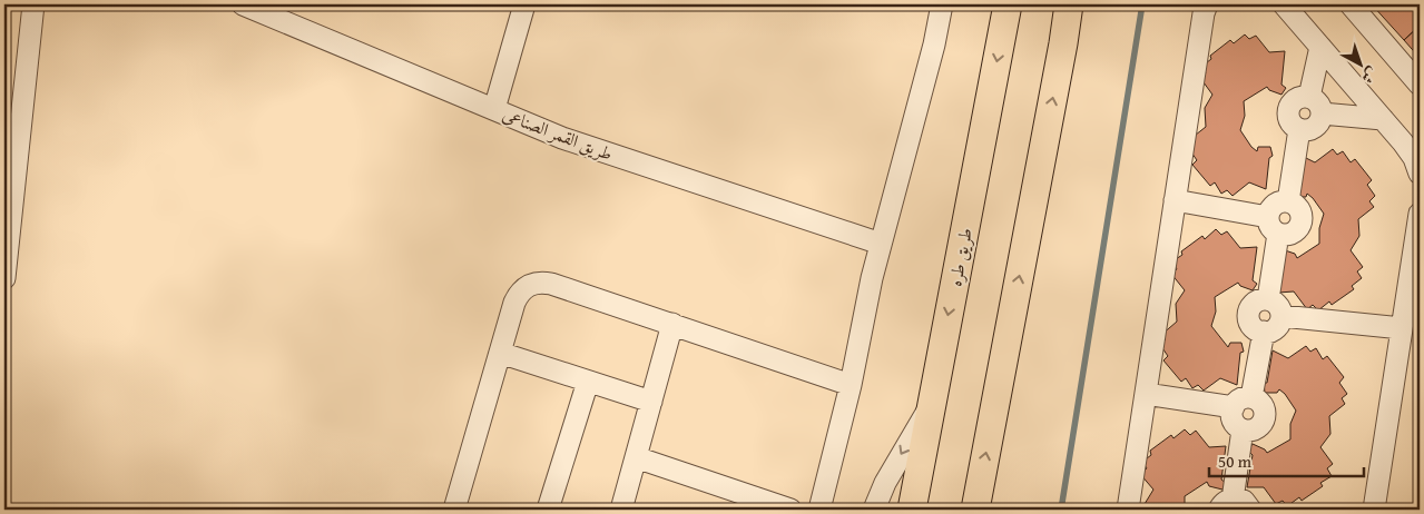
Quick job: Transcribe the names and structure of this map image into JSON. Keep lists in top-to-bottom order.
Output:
{
  "streets": {
    "main road": ["طريق طره"],
    "street": ["طريق القمر الصناعى"]
  },
  "scale_bar": "50 m",
  "north": "bottom right"
}
